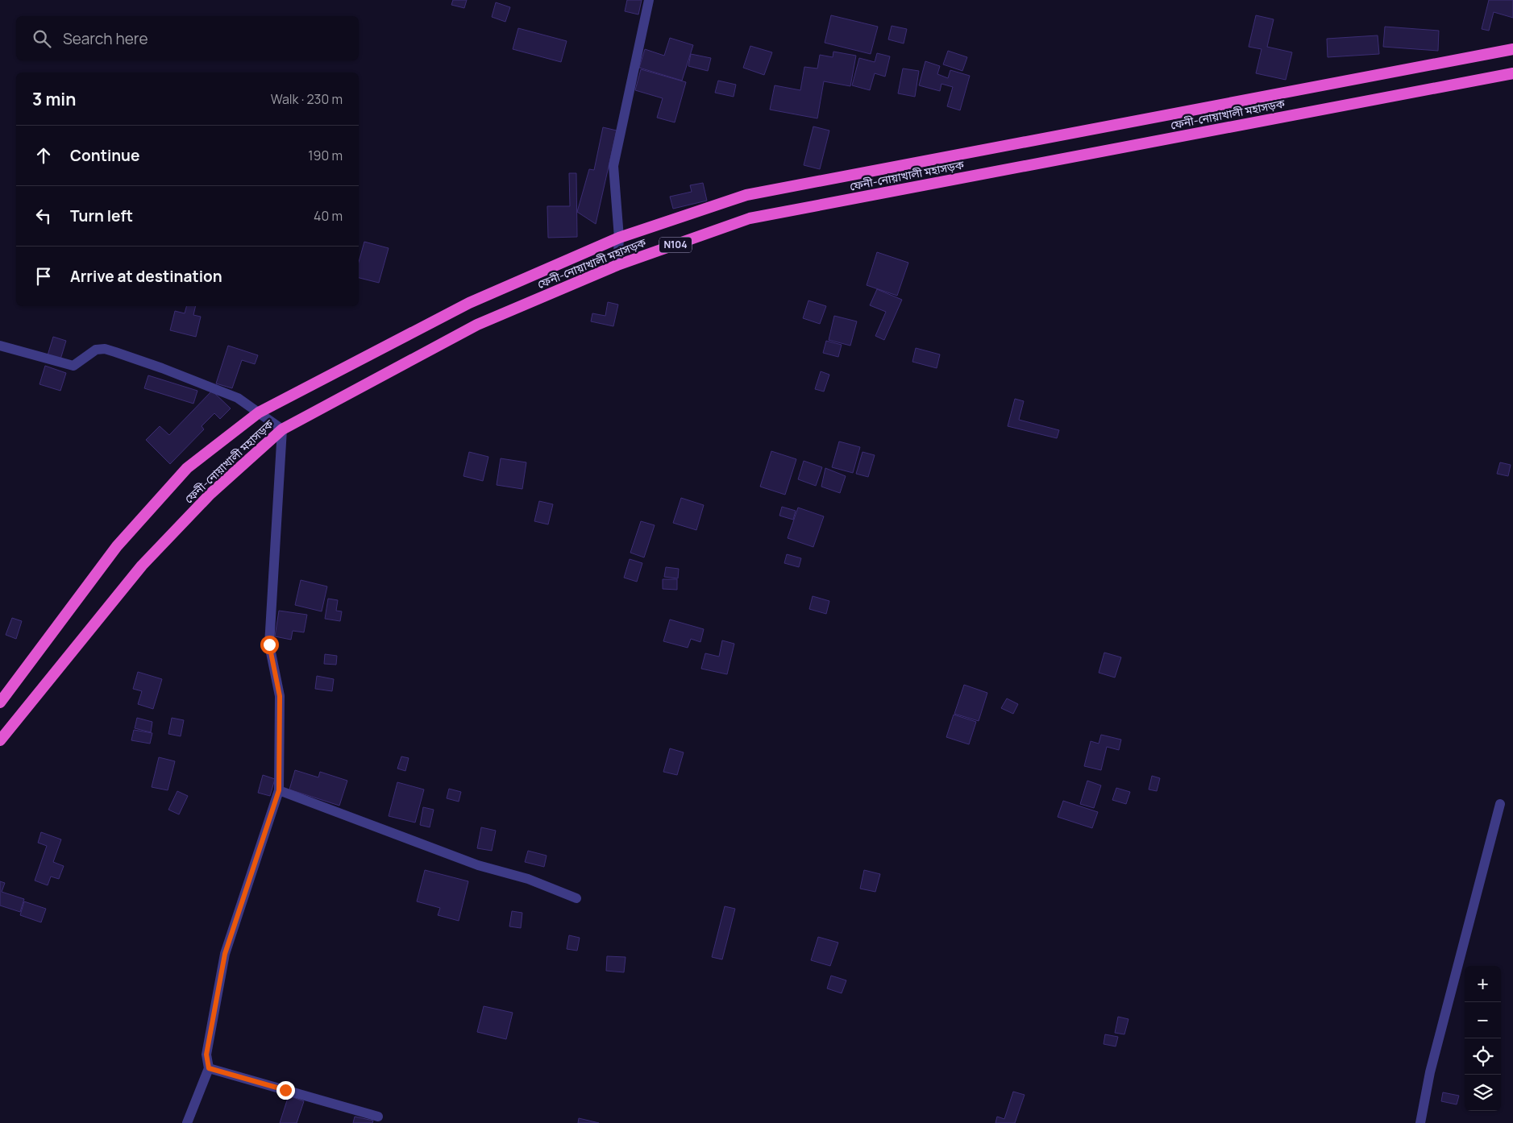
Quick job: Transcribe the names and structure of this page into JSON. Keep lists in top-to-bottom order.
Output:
{
  "streets": {
    "highway": ["ফেনী-নোয়াখালী মহাসড়ক", "N104"]
  },
  "page": {
    "search": "Search here",
    "heading": ["3 min", "Walk · 230 m"],
    "list": [
      ["Continue", "190 m"],
      ["Turn left", "40 m"],
      "Arrive at destination"
    ],
    "map_buttons": ["+", "−"]
  }
}
